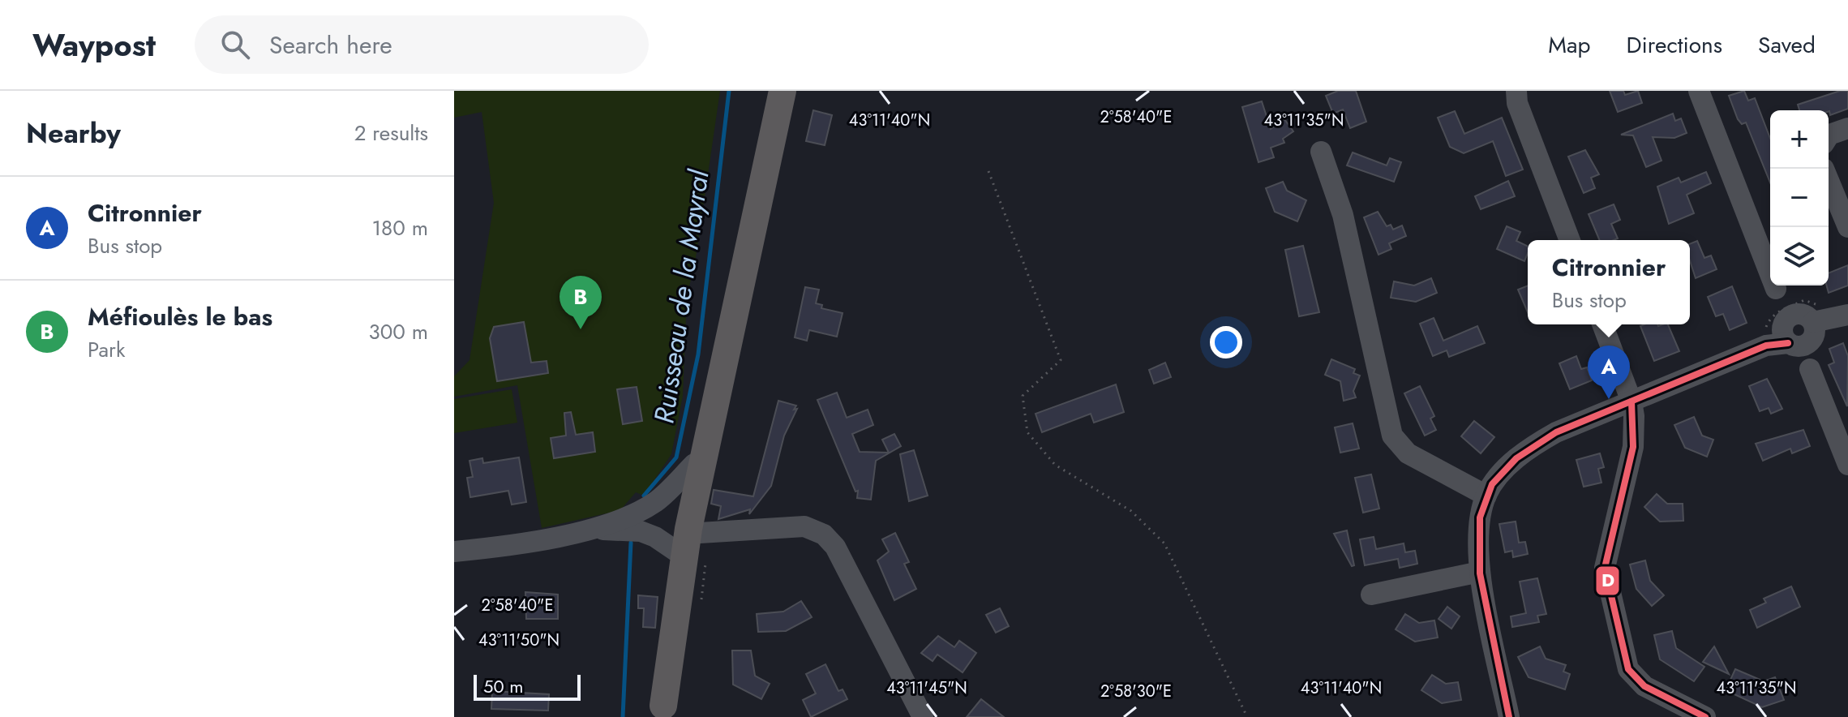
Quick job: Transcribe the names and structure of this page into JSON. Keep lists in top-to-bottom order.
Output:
{
  "water": ["Ruisseau de la Mayral"],
  "lines": ["transit line D"],
  "scale_bar": "50 m",
  "page": {
    "header": "Waypost",
    "search": "Search here",
    "nav": ["Map", "Directions", "Saved"],
    "heading": ["Nearby", "2 results"],
    "map_buttons": ["+", "−"],
    "list": [
      {
        "mark": "A",
        "name": "Citronnier",
        "note": "Bus stop",
        "value": "180 m"
      },
      {
        "mark": "B",
        "name": "Méfioulès le bas",
        "note": "Park",
        "value": "300 m"
      }
    ],
    "popup": ["Citronnier", "Bus stop"],
    "pins": ["B", "A"],
    "scale": "50 m"
  },
  "coordinates": [
    "2°58'40\"E",
    "43°11'40\"N",
    "43°11'35\"N",
    "43°11'50\"N",
    "43°11'45\"N",
    "2°58'30\"E"
  ]
}
